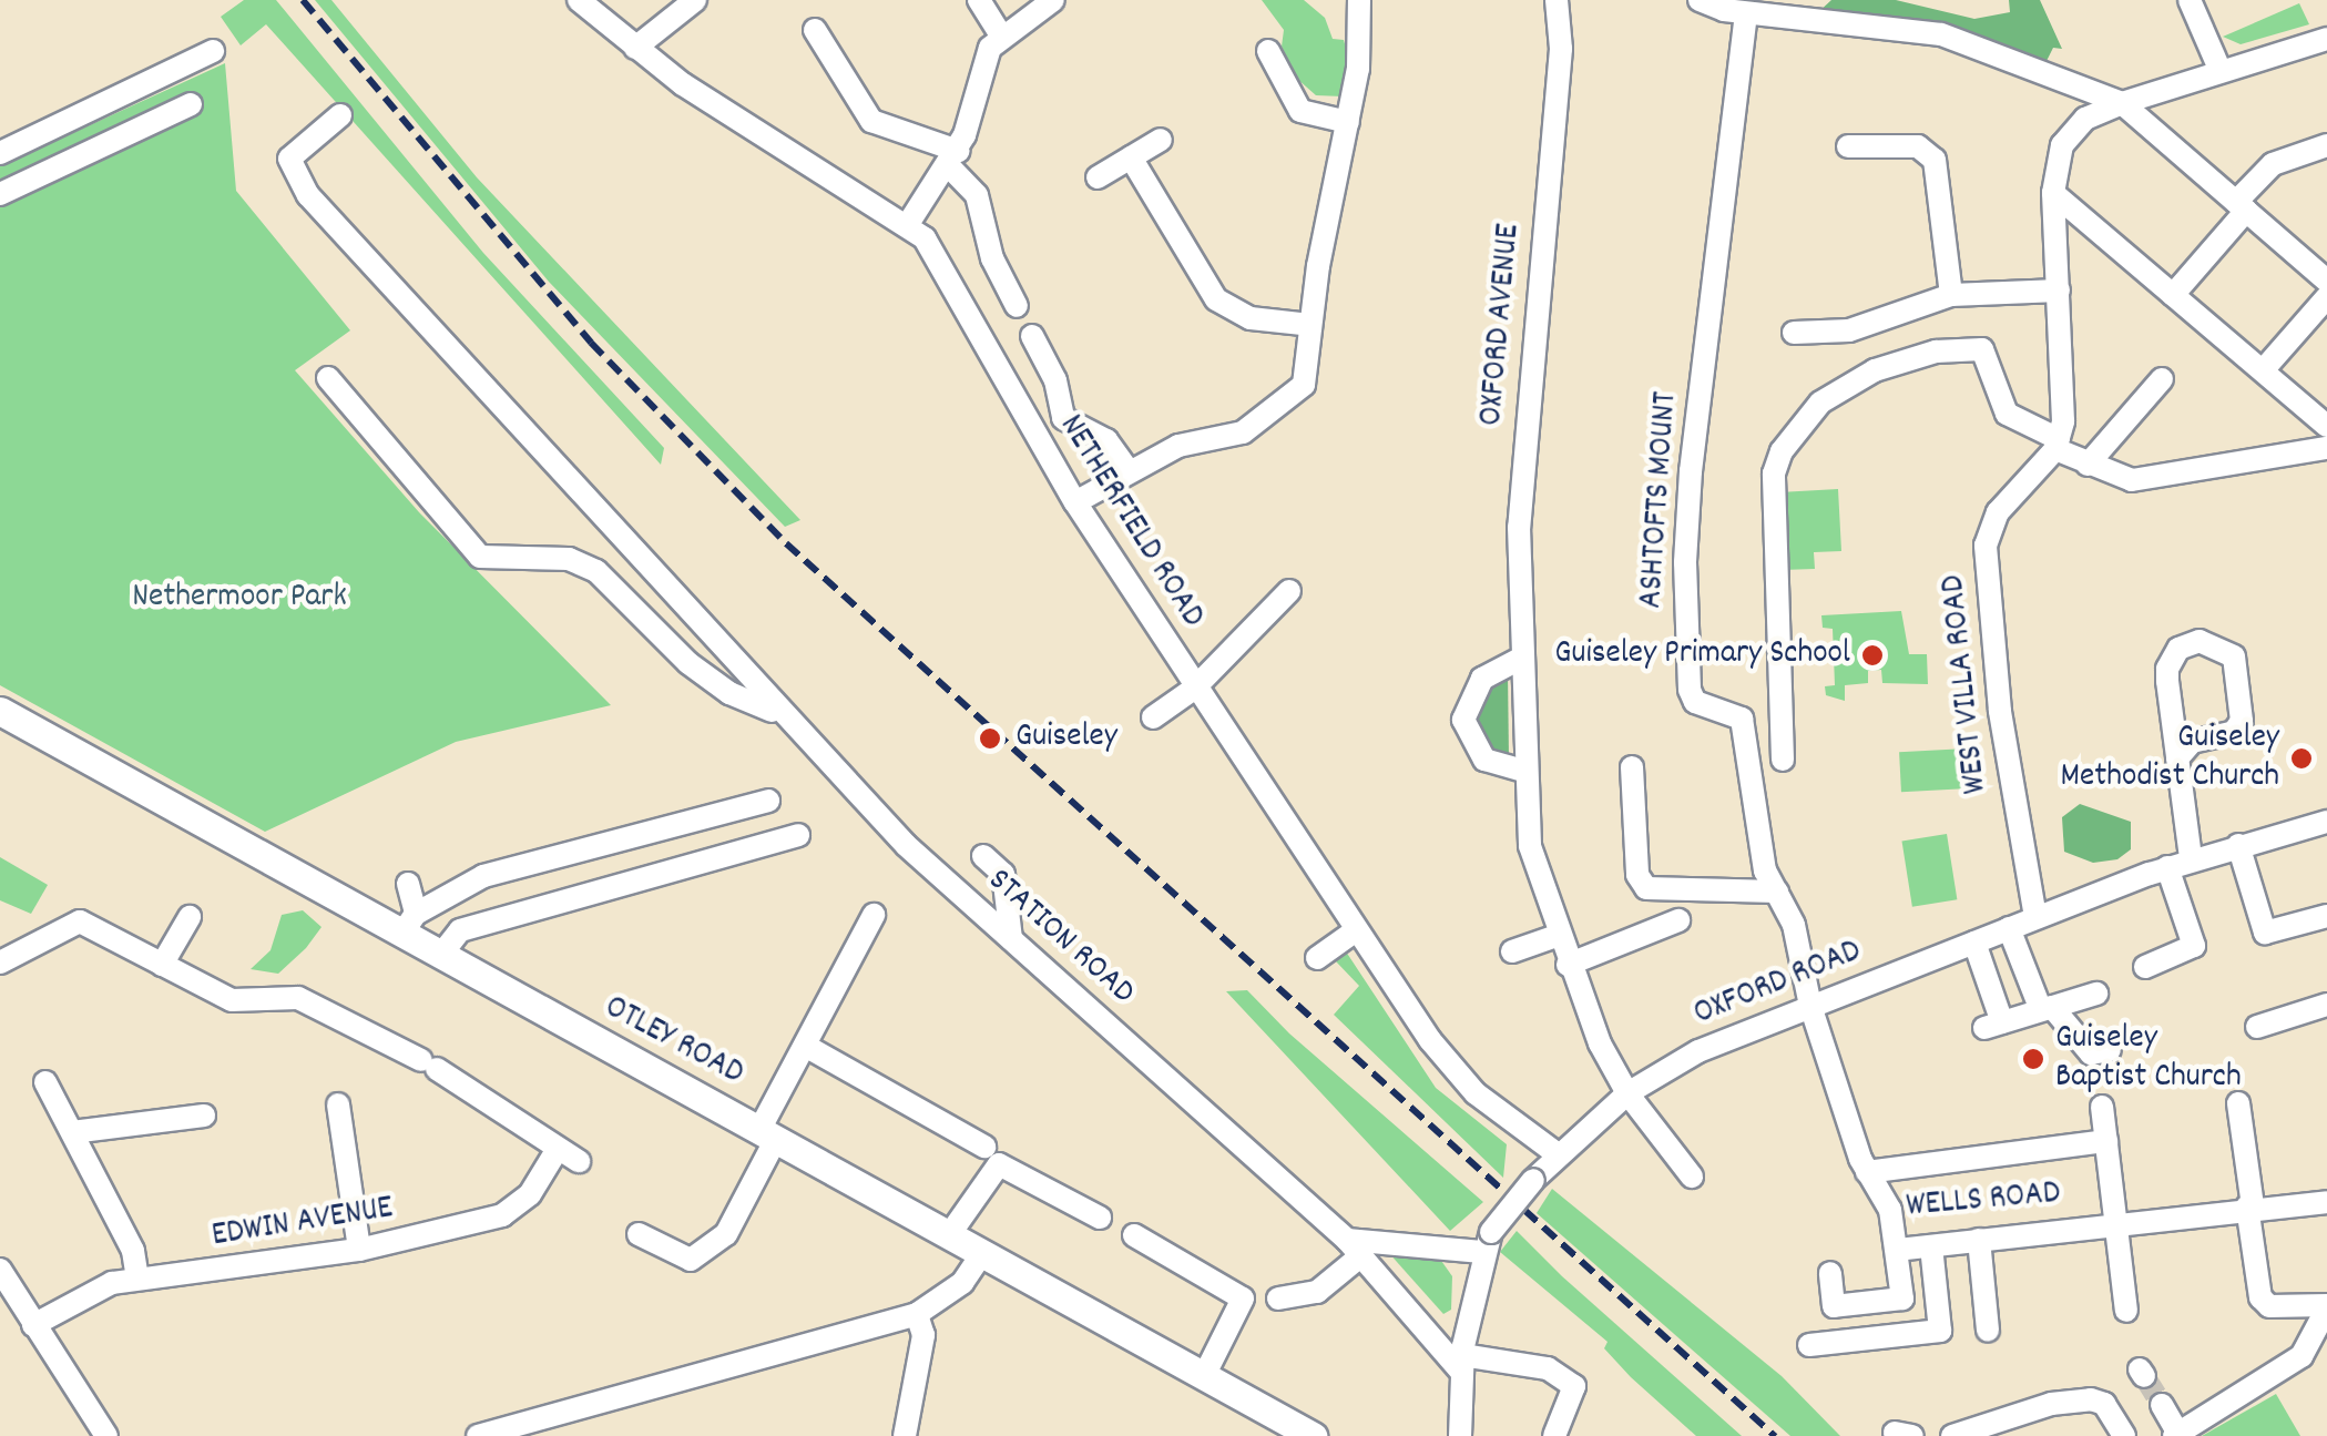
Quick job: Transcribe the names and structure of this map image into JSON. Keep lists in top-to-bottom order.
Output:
{
  "streets": {
    "main road": ["OTLEY ROAD"],
    "street": [
      "OXFORD AVENUE",
      "ASHTOFTS MOUNT",
      "NETHERFIELD ROAD",
      "WEST VILLA ROAD",
      "STATION ROAD",
      "OXFORD ROAD",
      "WELLS ROAD",
      "EDWIN AVENUE"
    ]
  },
  "crossings": [
    ["OXFORD AVENUE", "OXFORD ROAD"],
    ["ASHTOFTS MOUNT", "OXFORD ROAD"],
    ["ASHTOFTS MOUNT", "WELLS ROAD"],
    ["NETHERFIELD ROAD", "OXFORD ROAD"],
    ["WEST VILLA ROAD", "OXFORD ROAD"],
    ["STATION ROAD", "OXFORD ROAD"],
    ["OXFORD ROAD", "WELLS ROAD"]
  ],
  "parks": ["Nethermoor Park"],
  "places": [
    "Guiseley Primary School",
    "Guiseley",
    "Guiseley Methodist Church",
    "Guiseley Baptist Church"
  ]
}
